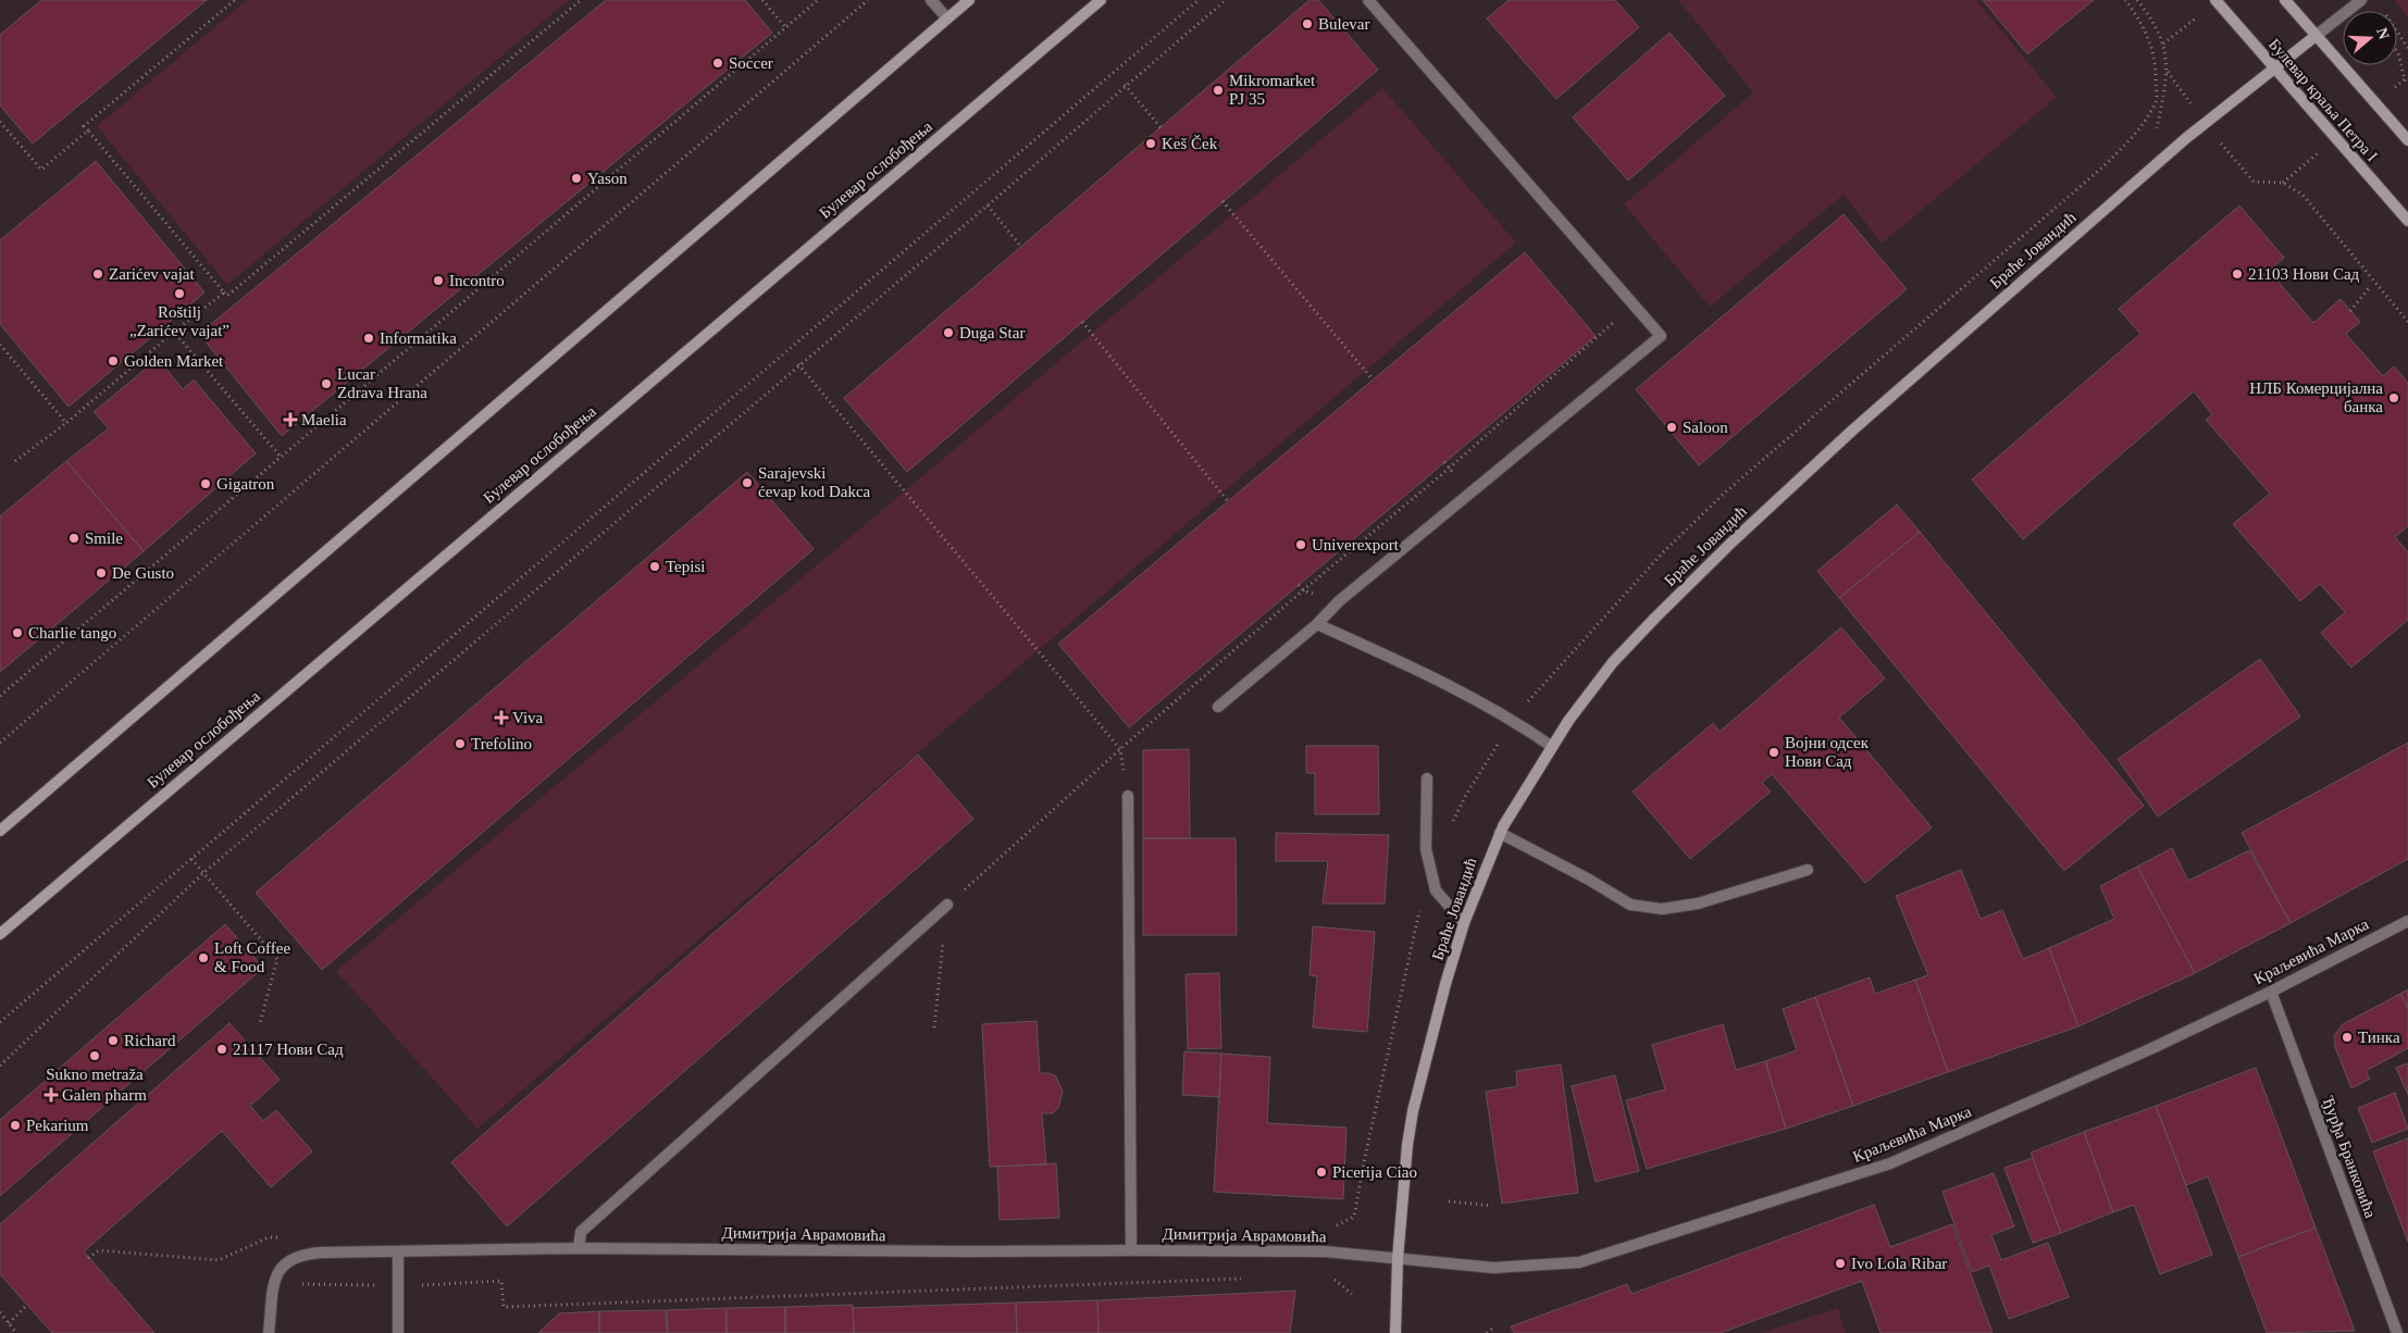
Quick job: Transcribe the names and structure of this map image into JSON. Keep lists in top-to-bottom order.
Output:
{
  "streets": {
    "main road": ["Булевар краља Петра I", "Булевар ослобођења", "Браће Јовандић"],
    "street": ["Краљевића Марка", "Ђурђа Бранковића", "Димитрија Аврамовића"]
  },
  "crossings": [
    ["Булевар краља Петра I", "Браће Јовандић"],
    ["Браће Јовандић", "Краљевића Марка"],
    ["Браће Јовандић", "Димитрија Аврамовића"],
    ["Краљевића Марка", "Ђурђа Бранковића"],
    ["Краљевића Марка", "Димитрија Аврамовића"]
  ],
  "places": {
    "other": [
      "Bulevar",
      "Soccer",
      "Mikromarket PJ 35",
      "Keš Ček",
      "Yason",
      "Zarićev vajat",
      "21103 Нови Сад",
      "Incontro",
      "Roštilj „Zarićev vajat”",
      "Duga Star",
      "Informatika",
      "Golden Market",
      "Lucar Zdrava Hrana",
      "НЛБ Комерцијална банка",
      "Saloon",
      "Sarajevski ćevap kod Dakca",
      "Gigatron",
      "Smile",
      "Univerexport",
      "Tepisi",
      "De Gusto",
      "Charlie tango",
      "Trefolino",
      "Војни одсек Нови Сад",
      "Loft Coffee & Food",
      "Тинка",
      "Richard",
      "21117 Нови Сад",
      "Sukno metraža",
      "Pekarium",
      "Picerija Ciao",
      "Ivo Lola Ribar"
    ],
    "health": ["Maelia", "Viva", "Galen pharm"]
  },
  "north": "right"
}
